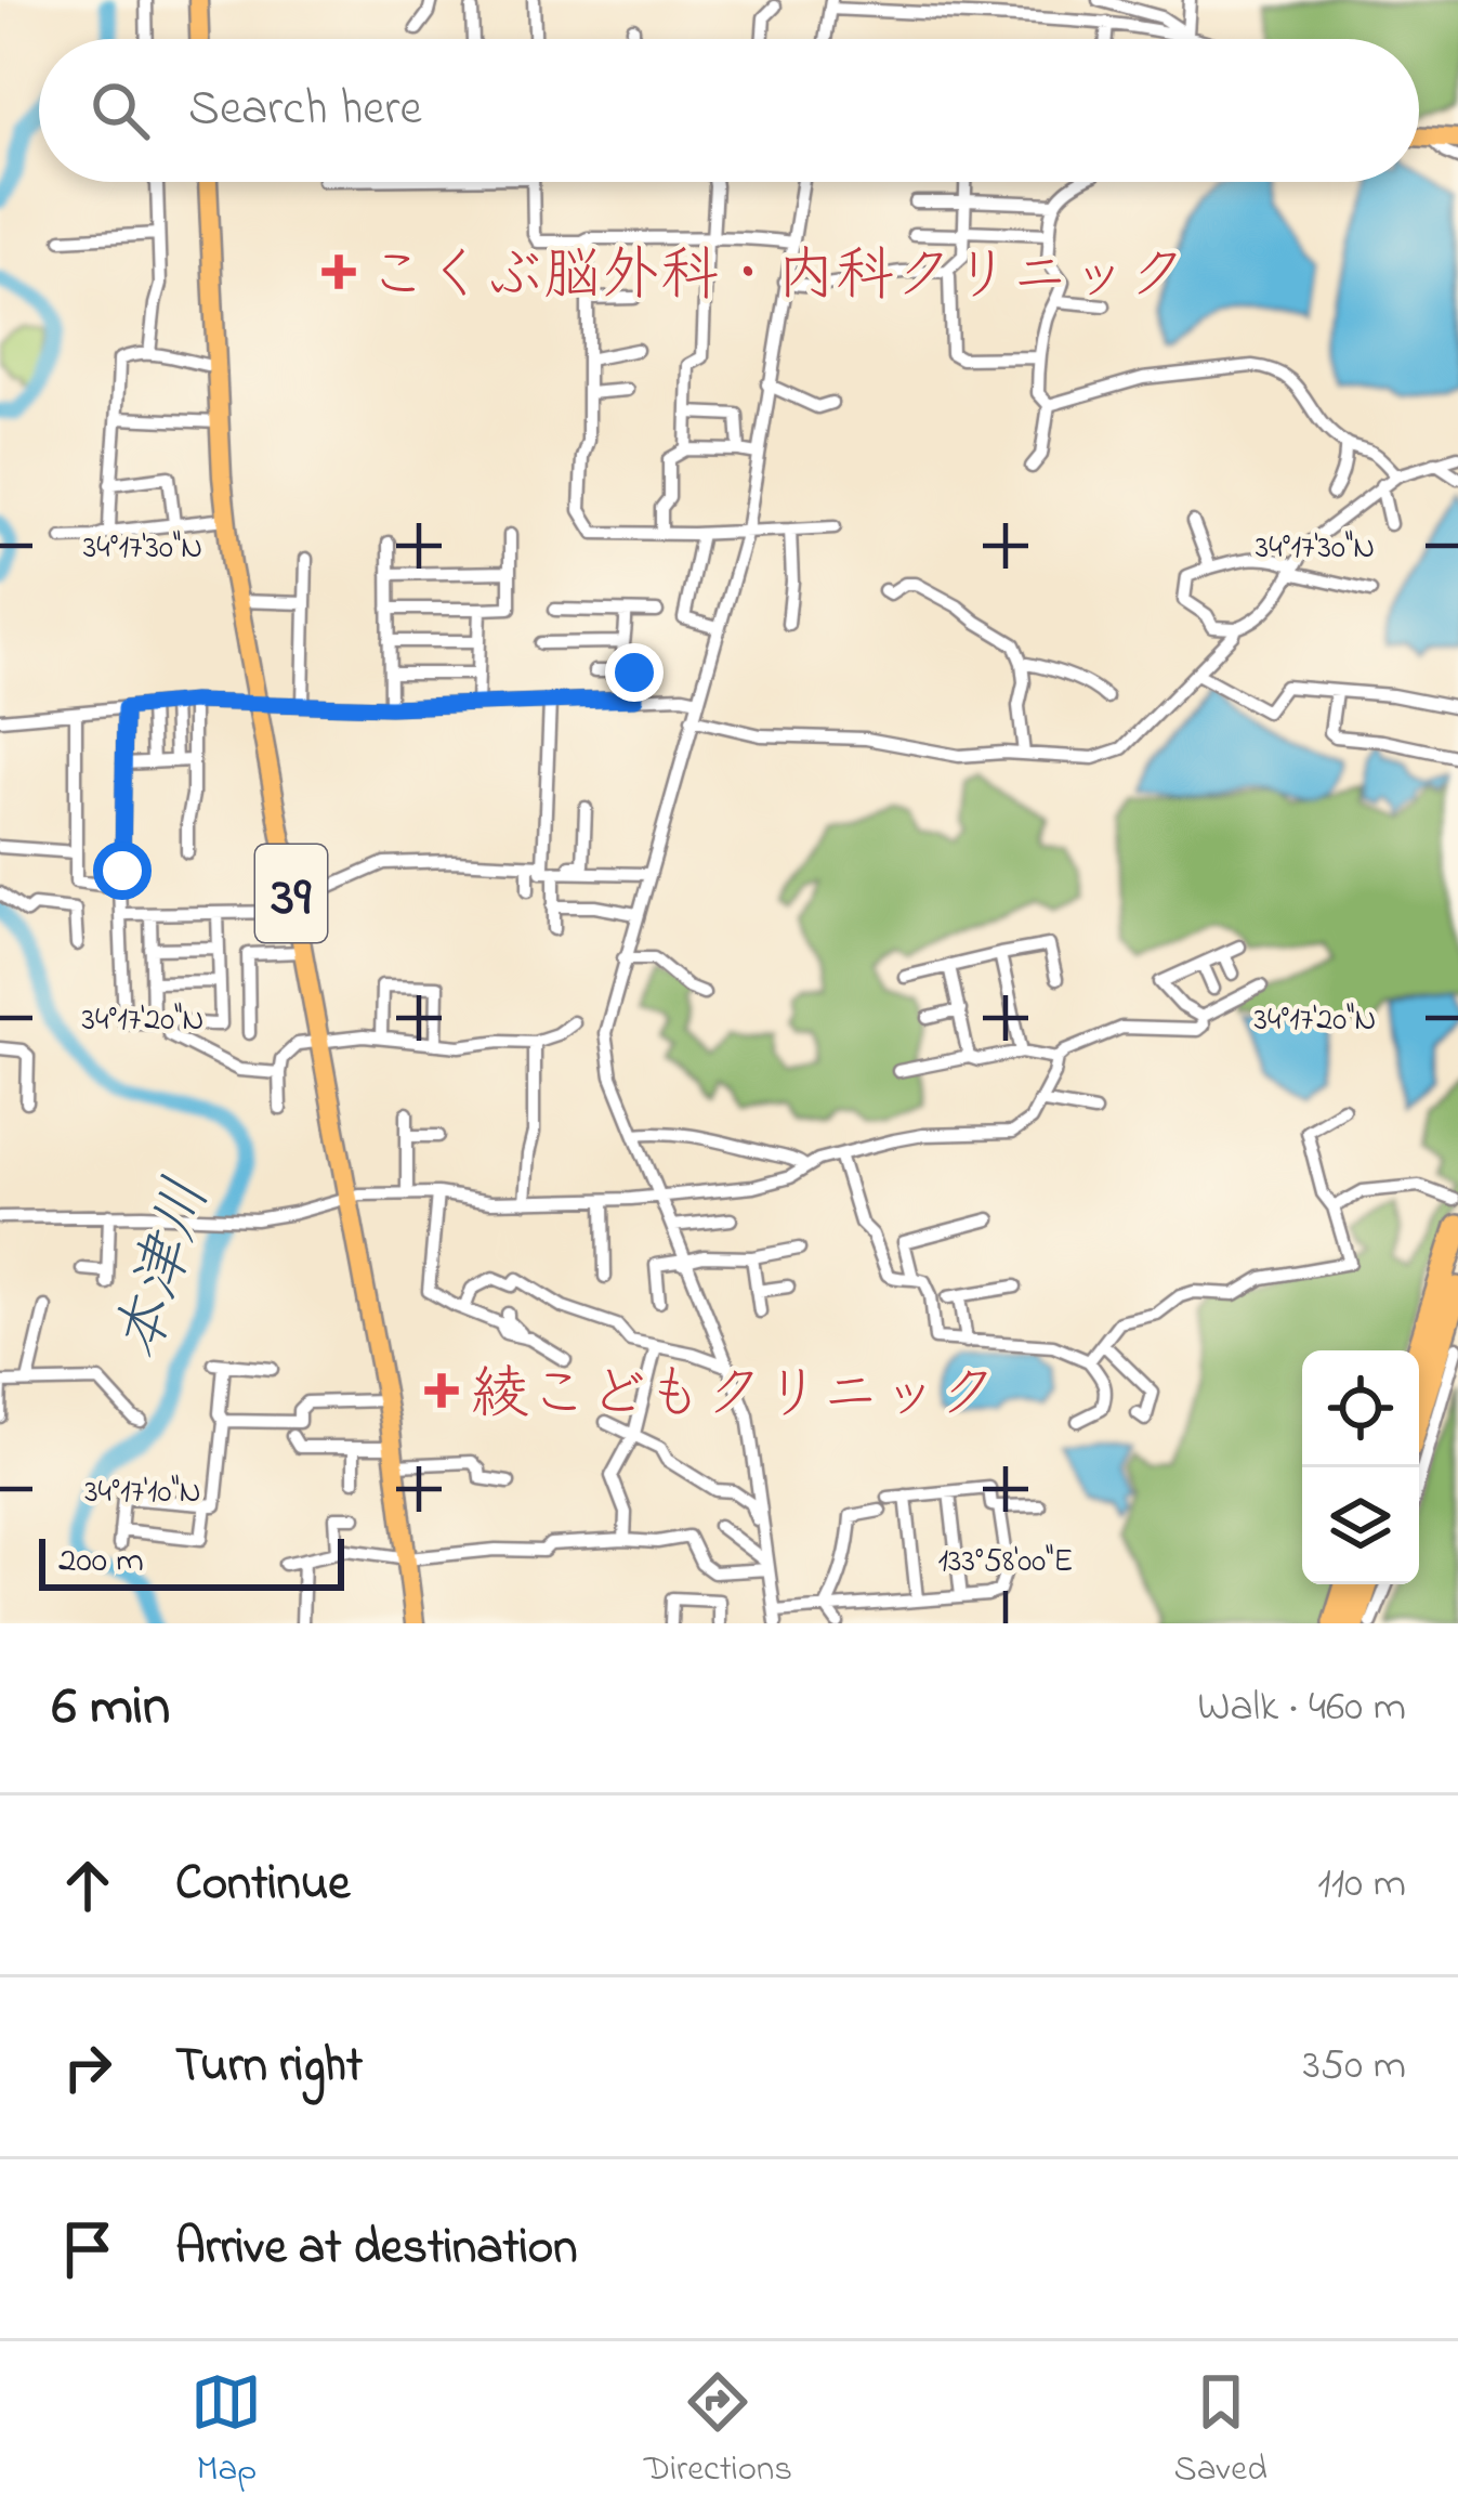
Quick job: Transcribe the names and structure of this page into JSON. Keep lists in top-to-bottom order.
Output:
{
  "streets": {
    "main road": ["39"]
  },
  "water": ["本津川"],
  "places": {
    "health": ["こくぶ脳外科・内科クリニック", "綾こどもクリニック"]
  },
  "scale_bar": "200 m",
  "page": {
    "search": "Search here",
    "scale": "200 m",
    "heading": ["6 min", "Walk · 460 m"],
    "list": [
      ["Continue", "110 m"],
      ["Turn right", "350 m"],
      "Arrive at destination"
    ],
    "nav": ["Map", "Directions", "Saved"]
  },
  "coordinates": [
    "34°17'30\"N",
    "34°17'20\"N",
    "34°17'10\"N",
    "133°58'00\"E"
  ]
}
